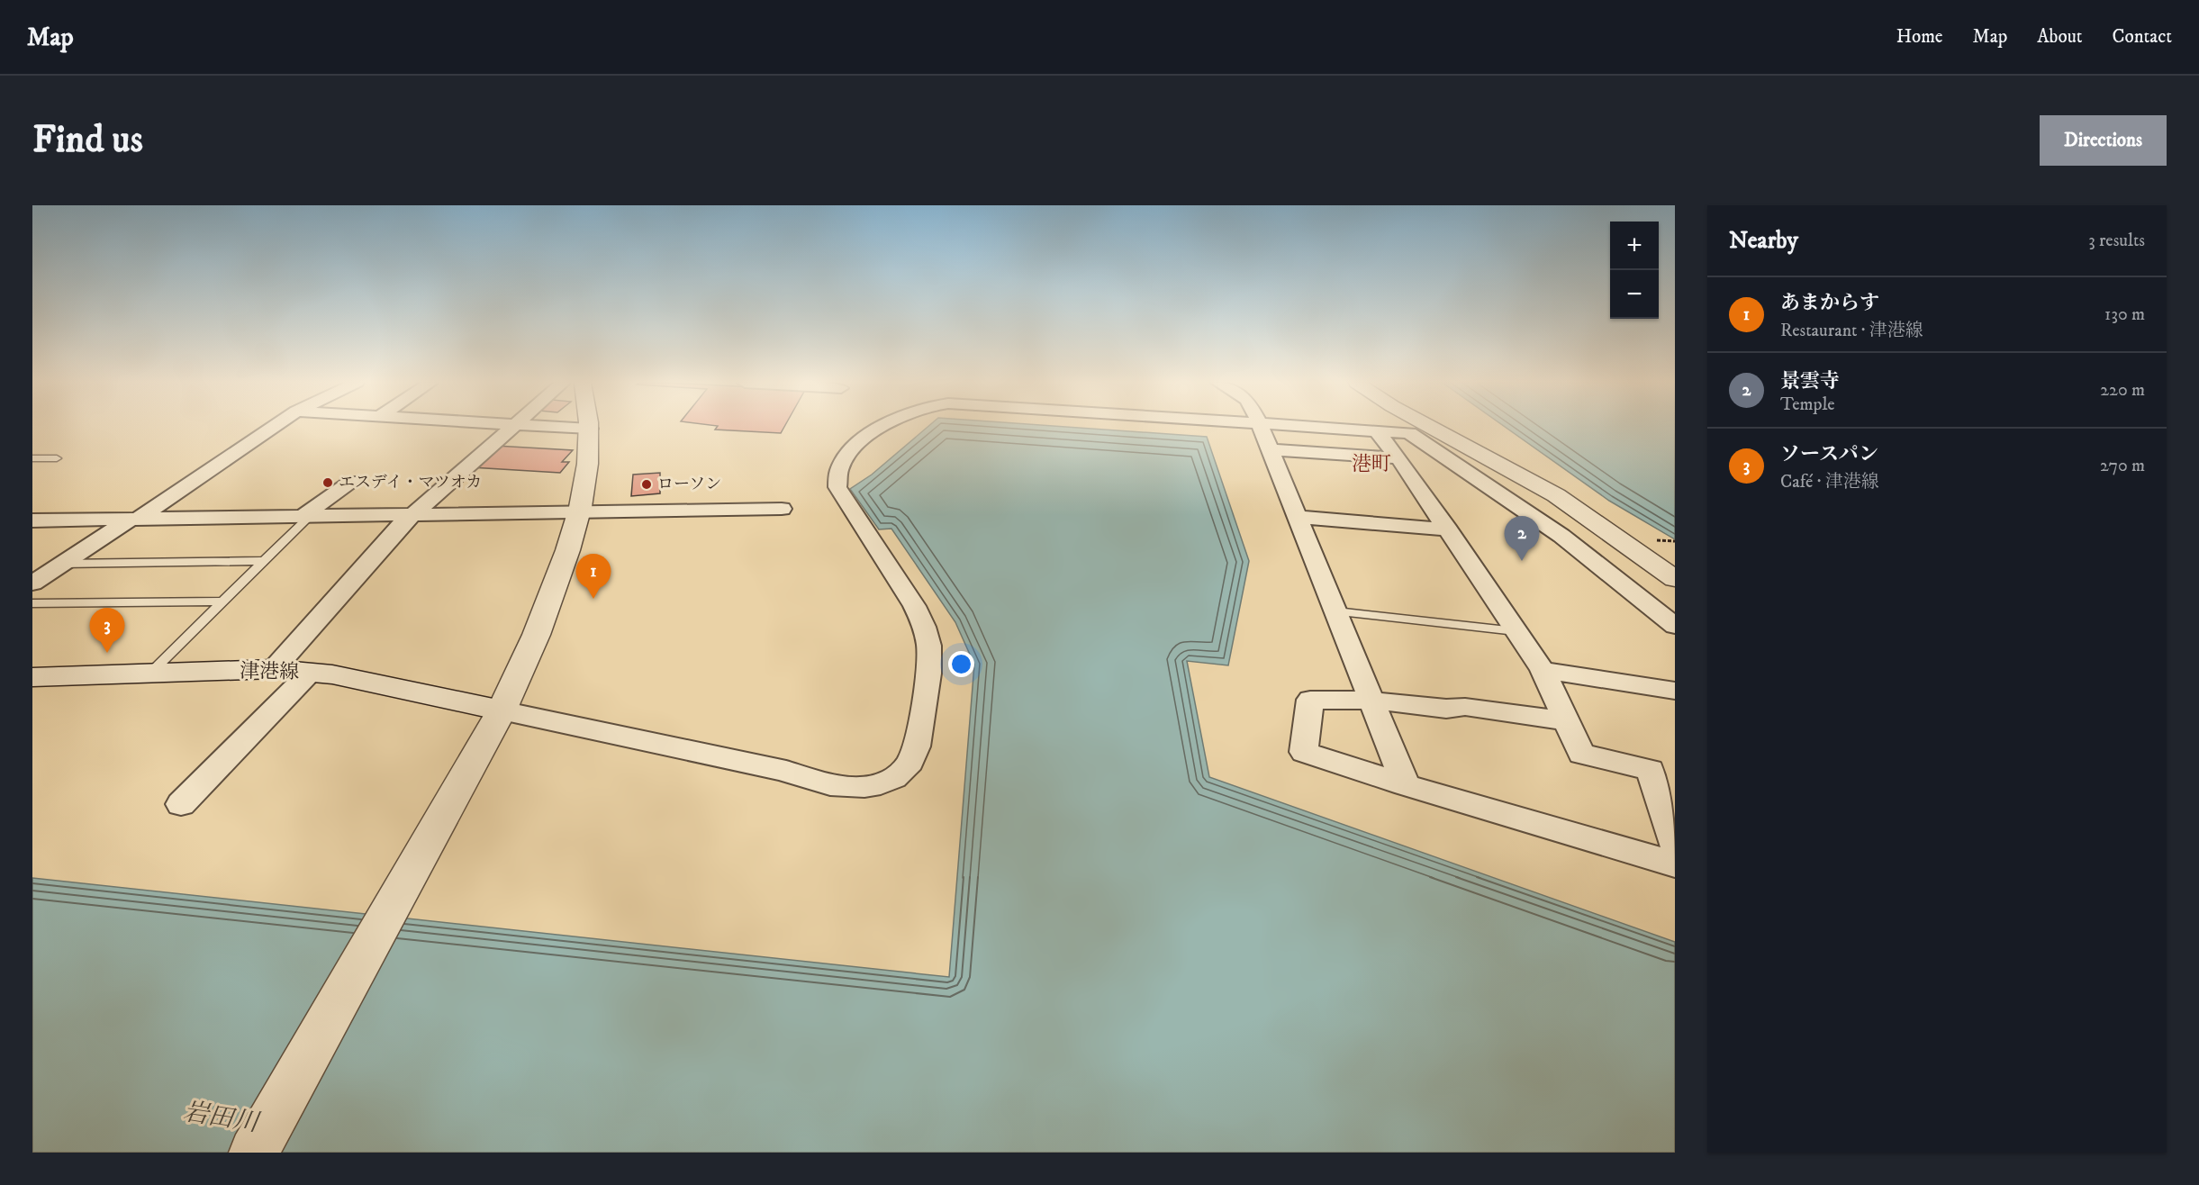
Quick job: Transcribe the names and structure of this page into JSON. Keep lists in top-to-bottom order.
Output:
{
  "streets": {
    "street": ["津港線"]
  },
  "districts": ["港町"],
  "water": ["岩田川"],
  "places": ["エスデイ・マツオカ", "ローソン"],
  "page": {
    "header": "Map",
    "nav": [
      "Home",
      "Map",
      "About",
      "Contact"
    ],
    "buttons": "Directions",
    "title": "Find us",
    "heading": ["Nearby", "3 results"],
    "map_buttons": ["+", "−"],
    "list": [
      {
        "mark": "1",
        "name": "あまからす",
        "note": "Restaurant · 津港線",
        "value": "130 m"
      },
      {
        "mark": "2",
        "name": "景雲寺",
        "note": "Temple",
        "value": "220 m"
      },
      {
        "mark": "3",
        "name": "ソースパン",
        "note": "Café · 津港線",
        "value": "270 m"
      }
    ],
    "pins": ["2", "1", "3"]
  }
}
